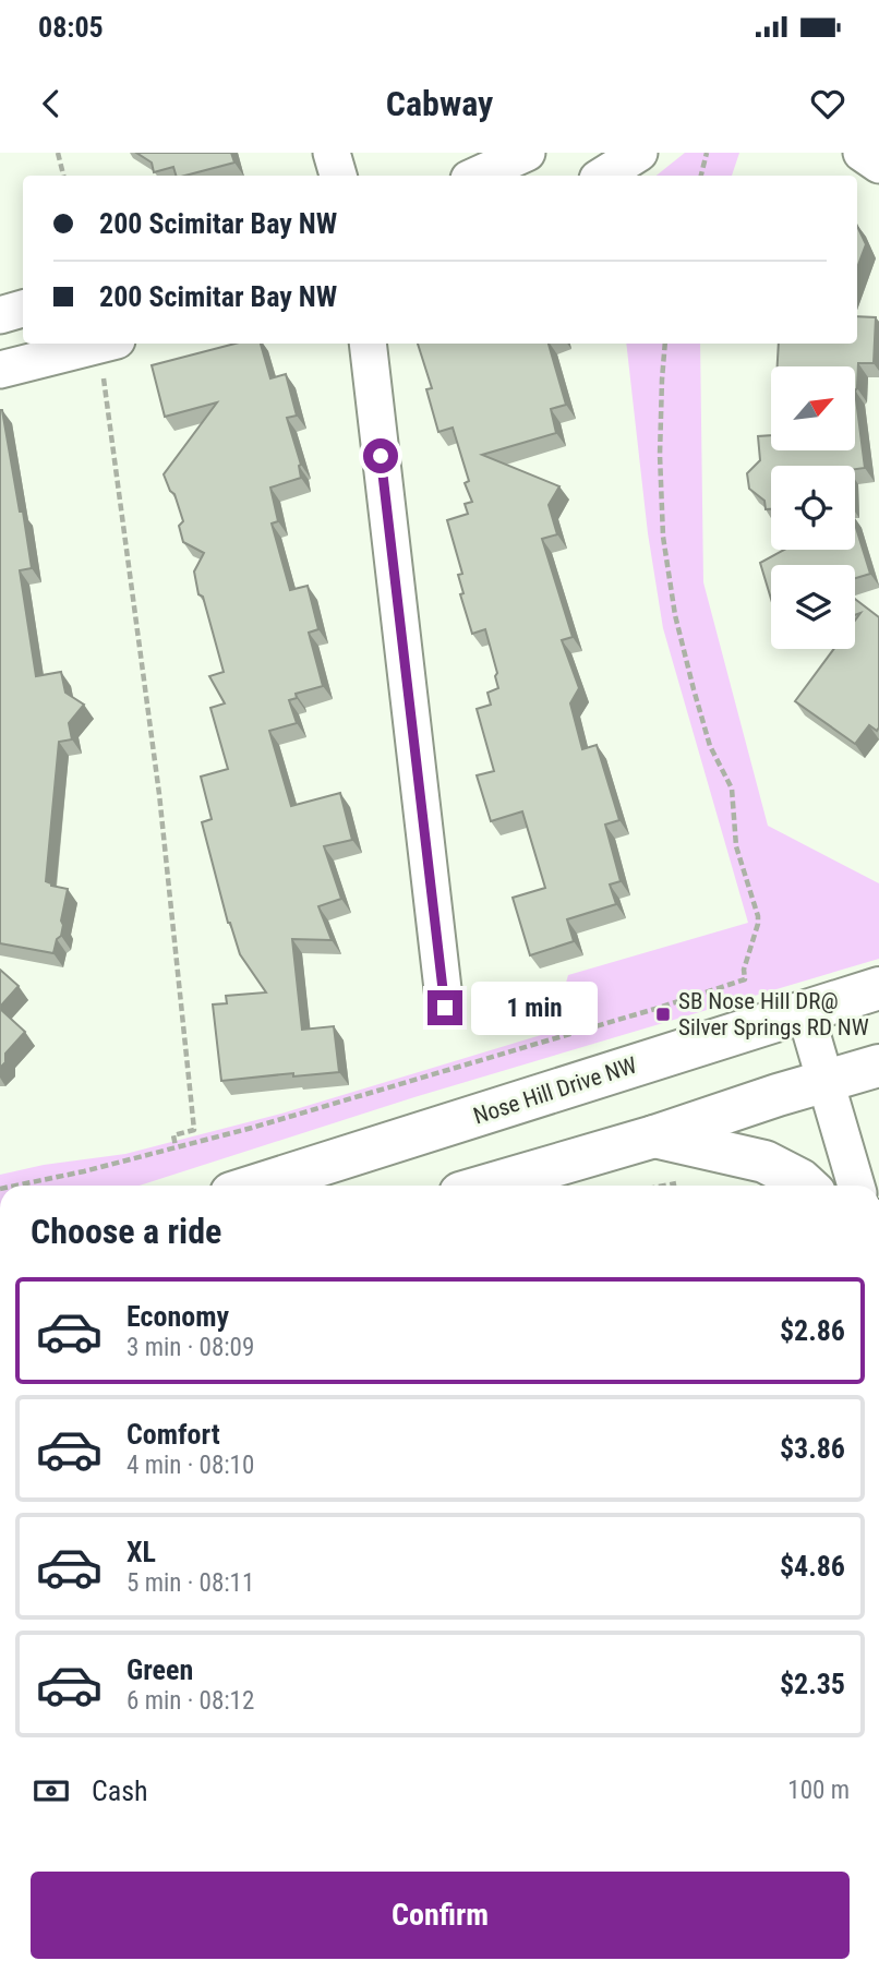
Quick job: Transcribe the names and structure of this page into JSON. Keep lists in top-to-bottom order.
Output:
{
  "streets": {
    "main road": ["Nose Hill Drive NW"]
  },
  "places": {
    "transit": ["SB Nose Hill DR@ Silver Springs RD NW"]
  },
  "north": "top right",
  "page": {
    "status": "08:05",
    "header": "Cabway",
    "banner": ["200 Scimitar Bay NW", "200 Scimitar Bay NW"],
    "bubble": "1 min",
    "heading": "Choose a ride",
    "list": [
      {
        "name": "Economy",
        "note": "3 min · 08:09",
        "value": "$2.86"
      },
      {
        "name": "Comfort",
        "note": "4 min · 08:10",
        "value": "$3.86"
      },
      {
        "name": "XL",
        "note": "5 min · 08:11",
        "value": "$4.86"
      },
      {
        "name": "Green",
        "note": "6 min · 08:12",
        "value": "$2.35"
      }
    ],
    "pay": ["Cash", "100 m"],
    "buttons": "Confirm"
  }
}
